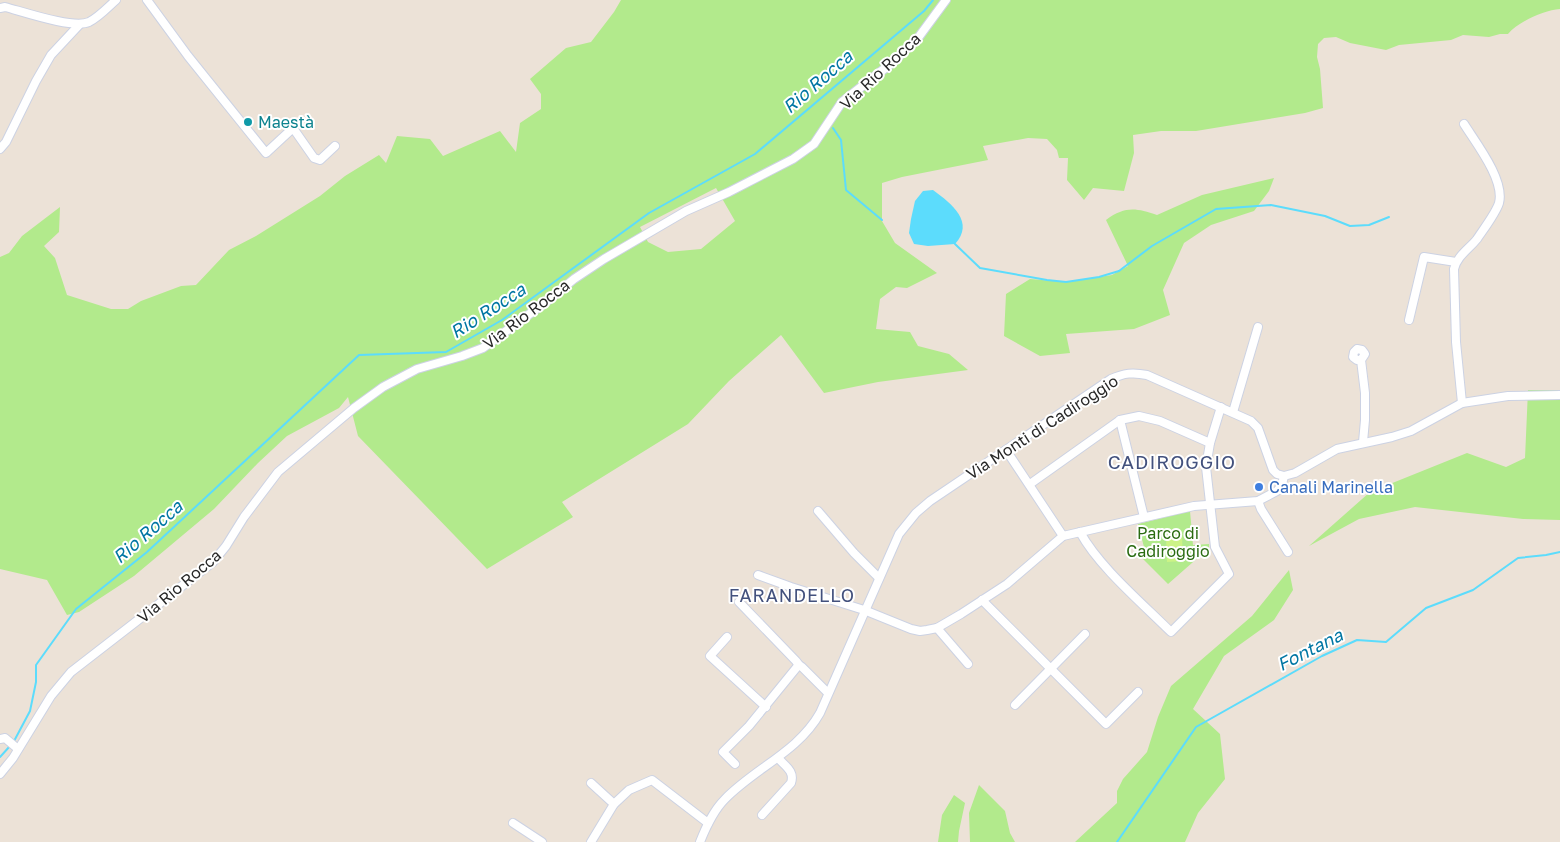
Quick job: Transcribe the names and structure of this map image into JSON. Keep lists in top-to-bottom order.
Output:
{
  "streets": {
    "street": ["Via Rio Rocca", "Via Monti di Cadiroggio"]
  },
  "districts": ["CADIROGGIO", "FARANDELLO"],
  "water": ["Rio Rocca", "Fontana"],
  "parks": ["Parco di Cadiroggio"],
  "places": ["Maestà", "Canali Marinella"]
}
